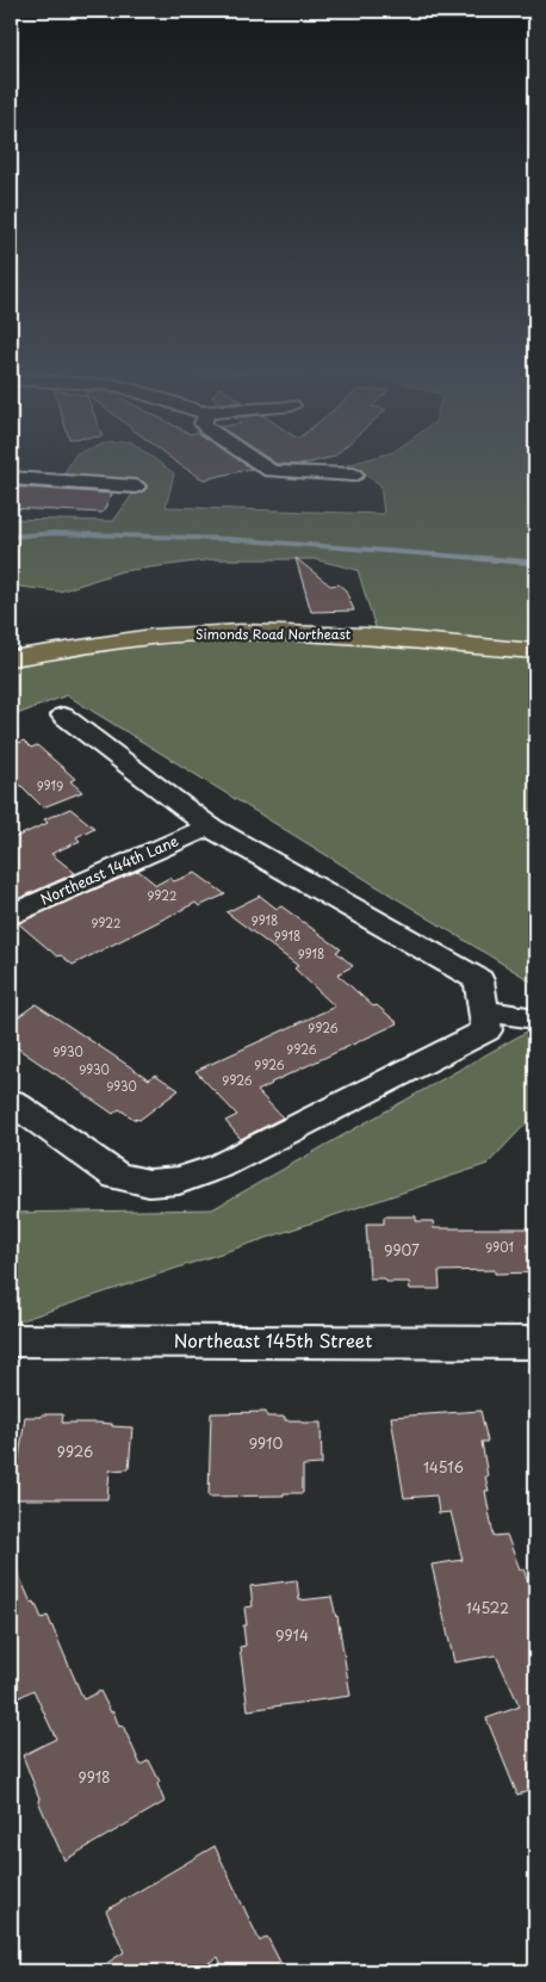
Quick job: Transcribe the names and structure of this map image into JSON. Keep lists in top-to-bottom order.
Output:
{
  "streets": {
    "main road": ["Simonds Road Northeast"],
    "street": ["Northeast 144th Lane", "Northeast 145th Street"]
  },
  "house_numbers": [
    "9919",
    "9922",
    "9918",
    "9922",
    "9918",
    "9918",
    "9926",
    "9926",
    "9930",
    "9926",
    "9930",
    "9926",
    "9930",
    "9901",
    "9907",
    "9910",
    "9926",
    "14516",
    "14522",
    "9914",
    "9918"
  ]
}
